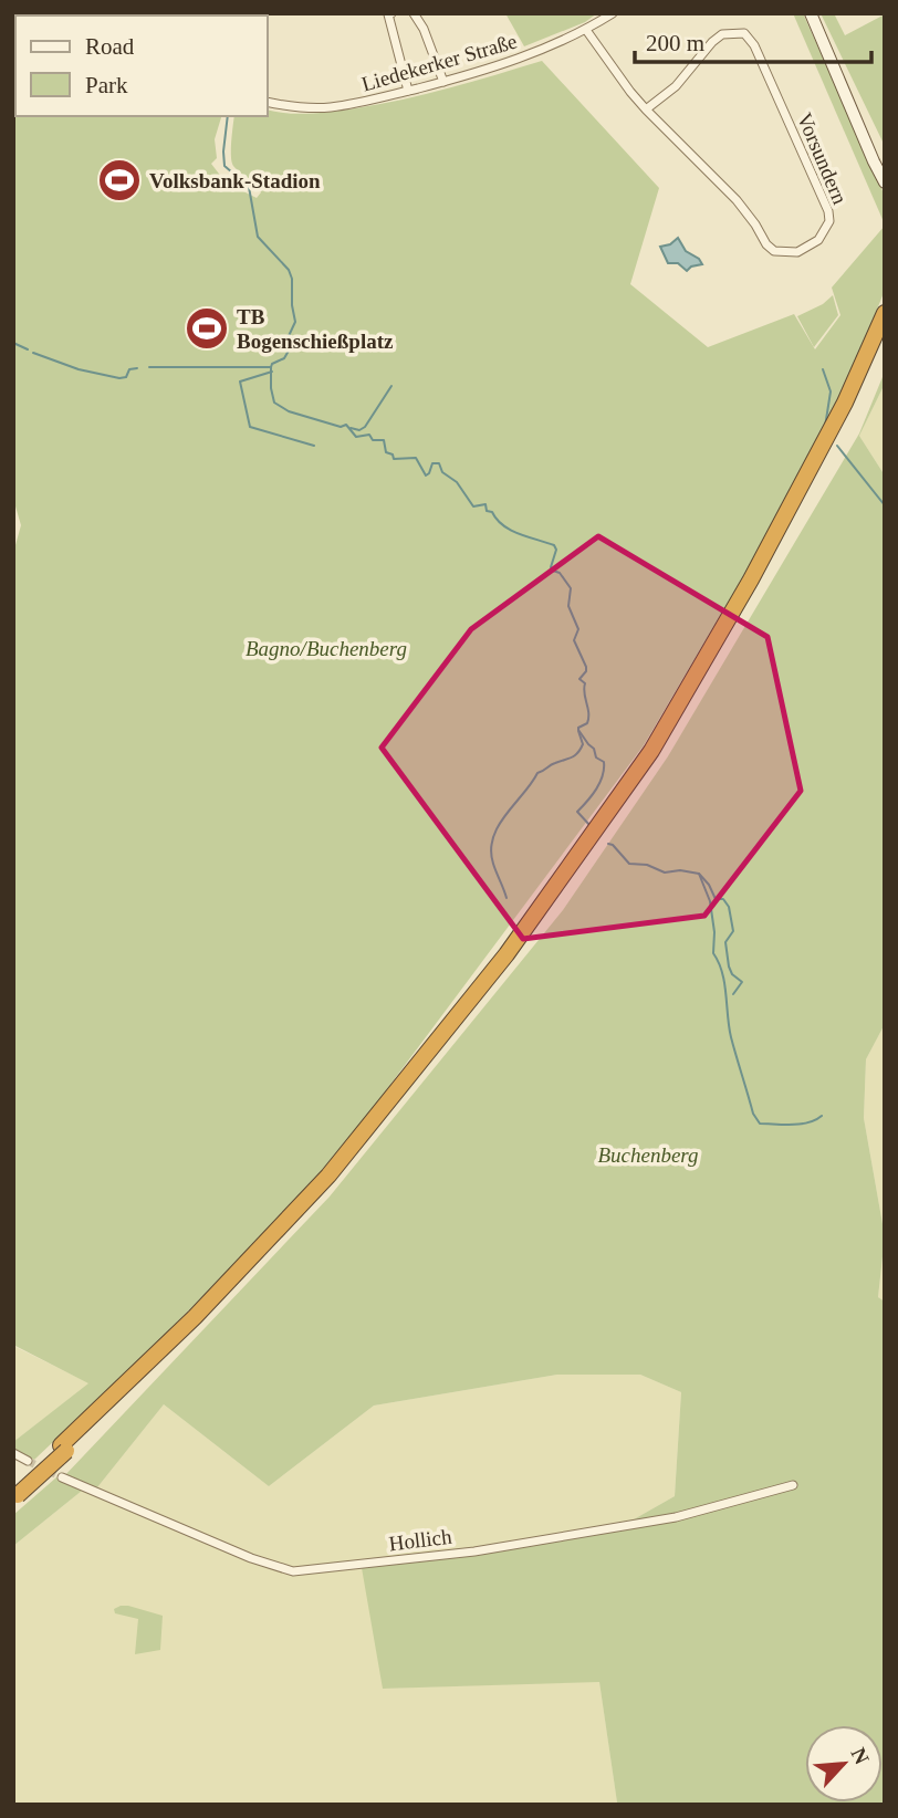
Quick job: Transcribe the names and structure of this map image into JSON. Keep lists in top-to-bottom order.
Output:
{
  "streets": {
    "street": ["Liedekerker Straße", "Vorsundern", "Hollich"]
  },
  "crossings": [
    ["Liedekerker Straße", "Vorsundern"]
  ],
  "parks": ["Bagno/Buchenberg", "Buchenberg"],
  "places": {
    "sports": ["Volksbank-Stadion", "TB Bogenschießplatz"]
  },
  "legend": ["Road", "Park"],
  "scale_bar": "200 m",
  "north": "top right"
}
